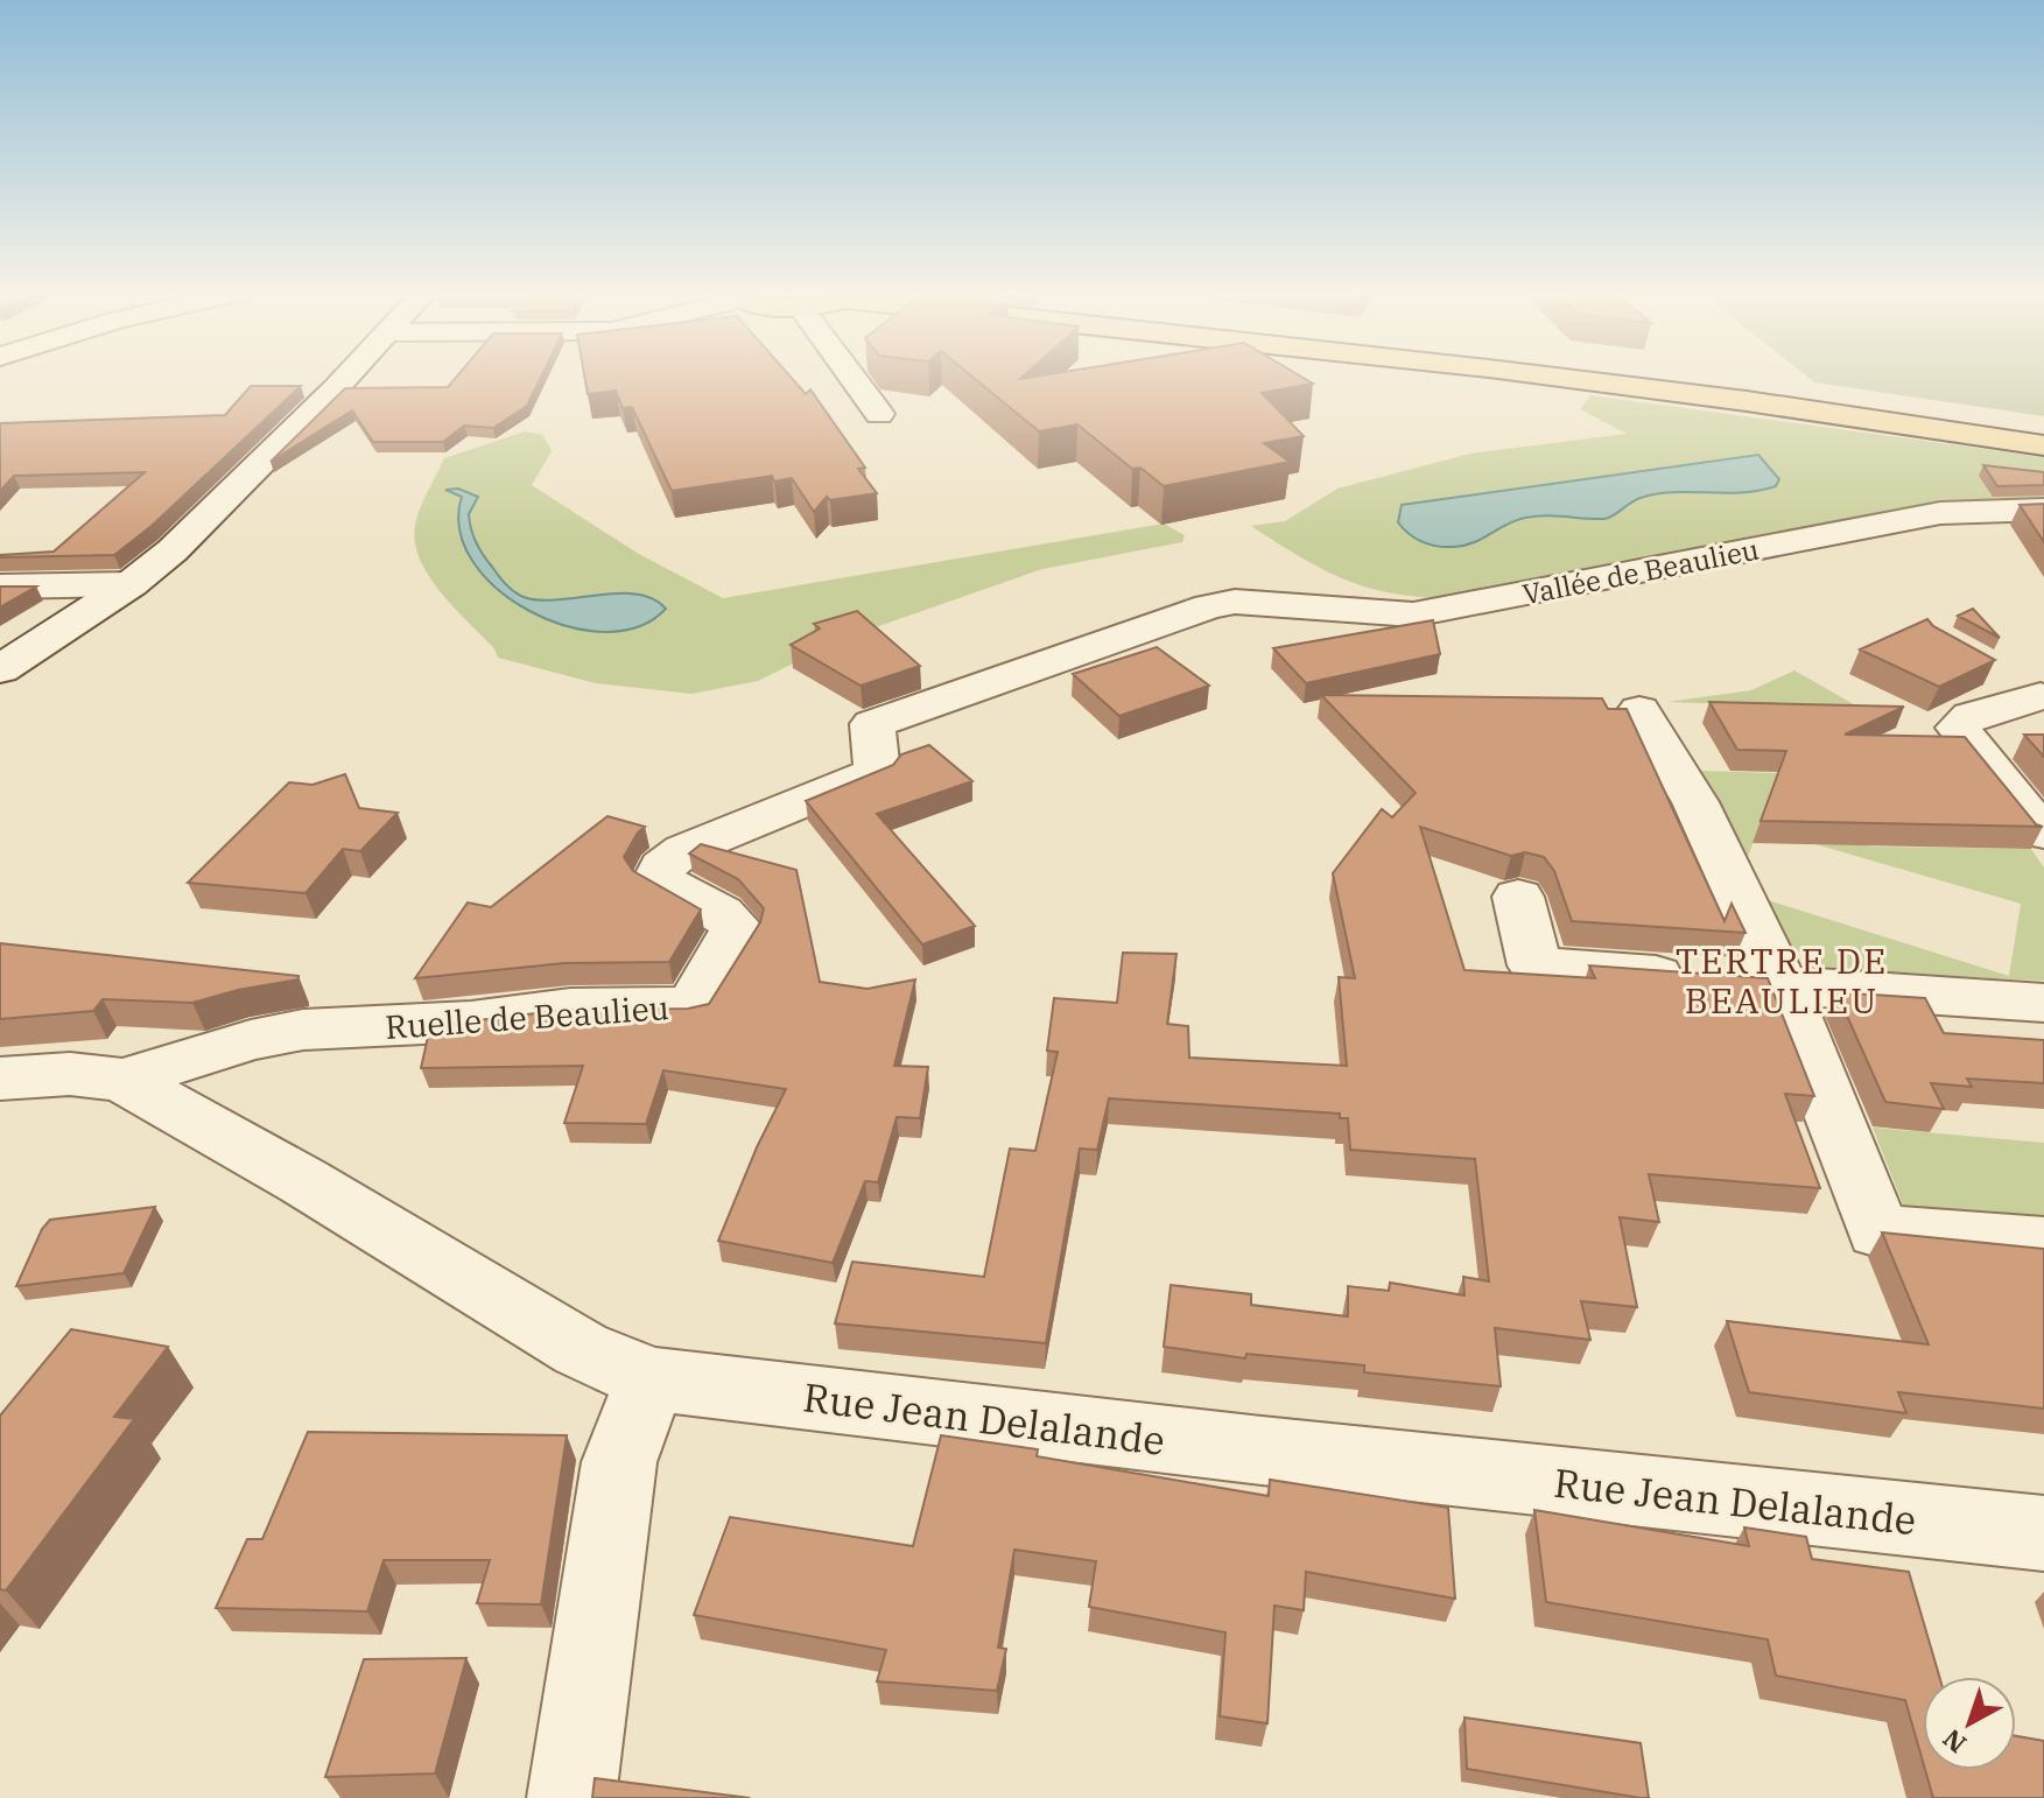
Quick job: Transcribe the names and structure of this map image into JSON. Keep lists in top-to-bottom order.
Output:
{
  "streets": {
    "street": ["Vallée de Beaulieu", "Ruelle de Beaulieu", "Rue Jean Delalande"]
  },
  "crossings": [
    ["Vallée de Beaulieu", "Ruelle de Beaulieu"],
    ["Ruelle de Beaulieu", "Rue Jean Delalande"]
  ],
  "districts": ["TERTRE DE BEAULIEU"],
  "north": "bottom left"
}
